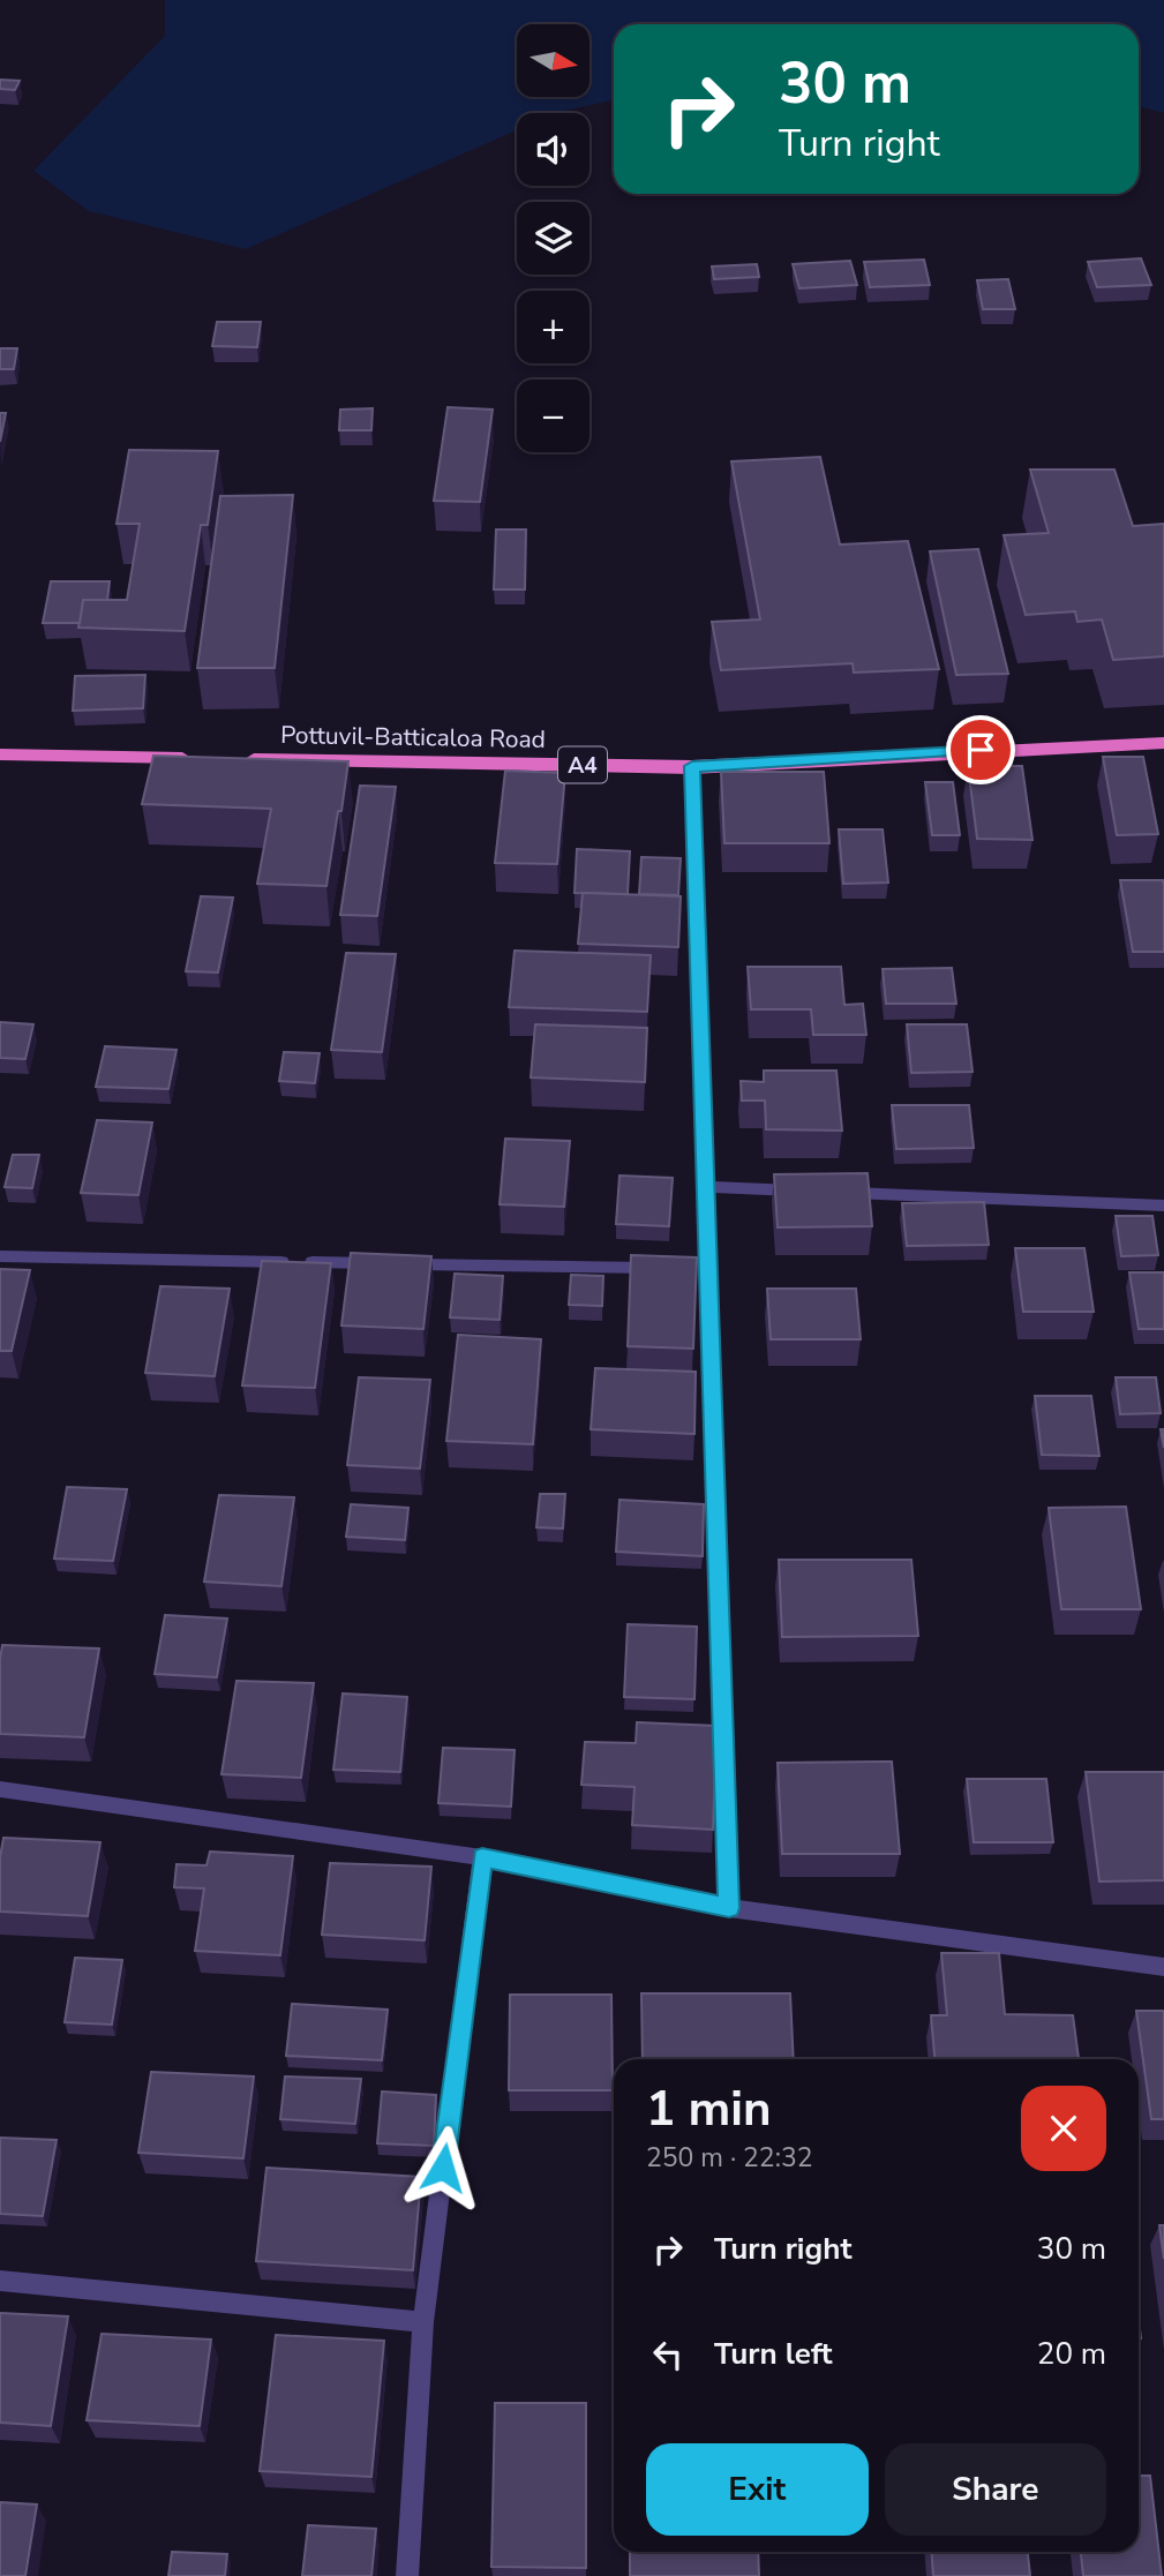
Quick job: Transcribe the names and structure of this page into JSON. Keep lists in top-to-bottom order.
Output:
{
  "streets": {
    "highway": ["Pottuvil-Batticaloa Road", "A4"]
  },
  "north": "right",
  "page": {
    "map_buttons": ["+", "−"],
    "turn": ["30 m", "Turn right"],
    "heading": ["1 min", "250 m · 22:32"],
    "list": [
      {
        "name": "Turn right",
        "value": "30 m"
      },
      {
        "name": "Turn left",
        "value": "20 m"
      }
    ],
    "buttons": ["Exit", "Share"]
  }
}
